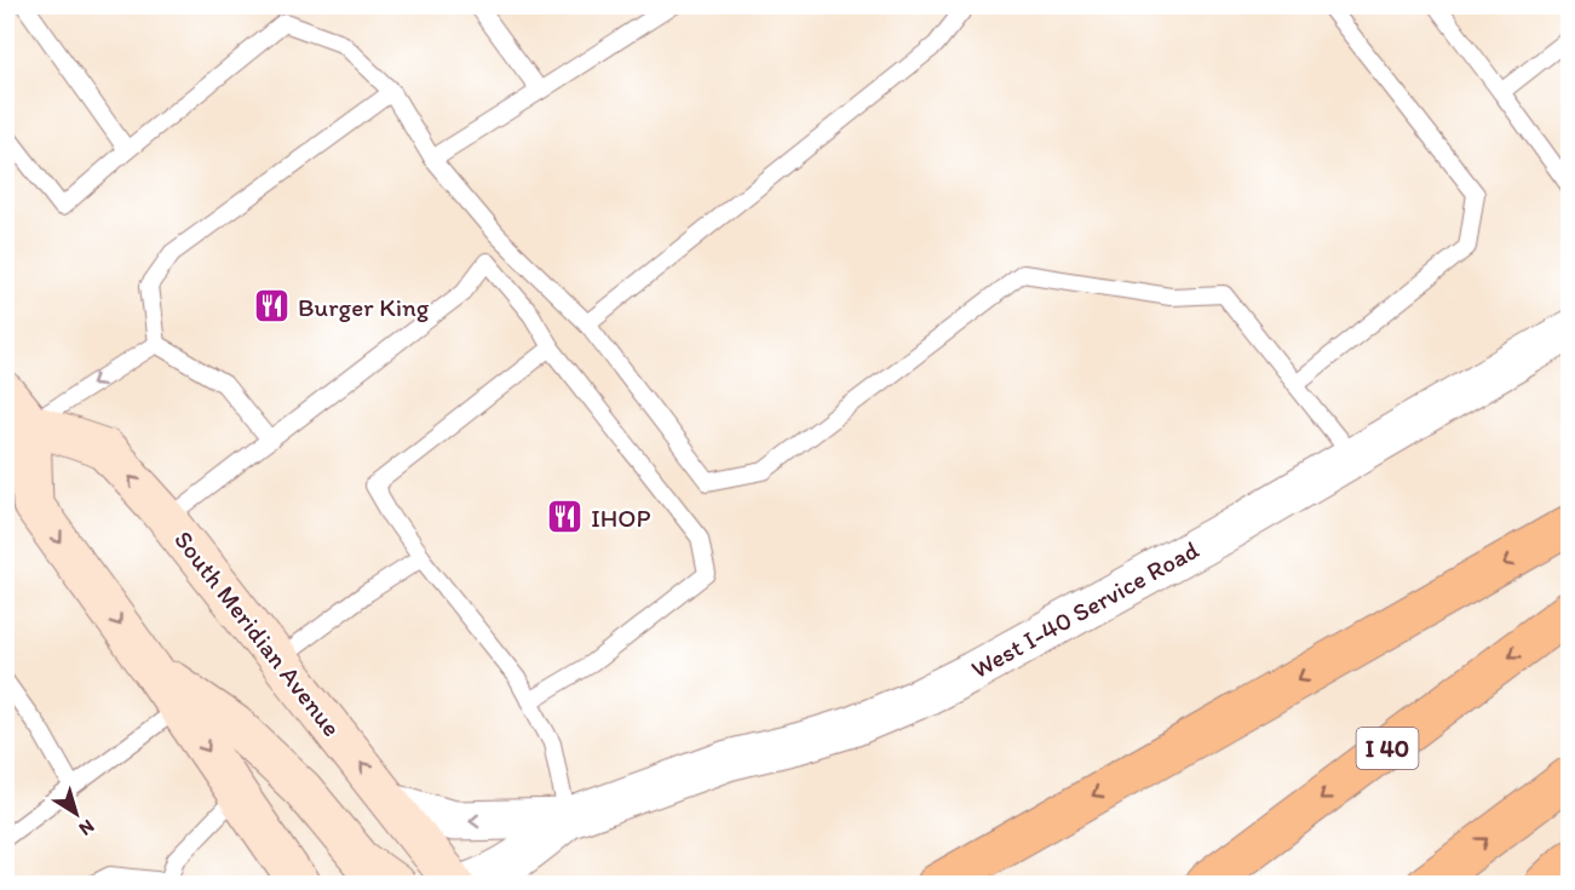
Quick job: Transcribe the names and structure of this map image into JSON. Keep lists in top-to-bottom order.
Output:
{
  "streets": {
    "highway": ["I 40"],
    "main road": ["South Meridian Avenue"],
    "street": ["West I-40 Service Road"]
  },
  "crossings": [
    ["West I-40 Service Road", "South Meridian Avenue"]
  ],
  "places": {
    "restaurant": ["Burger King", "IHOP"]
  },
  "north": "bottom right"
}
